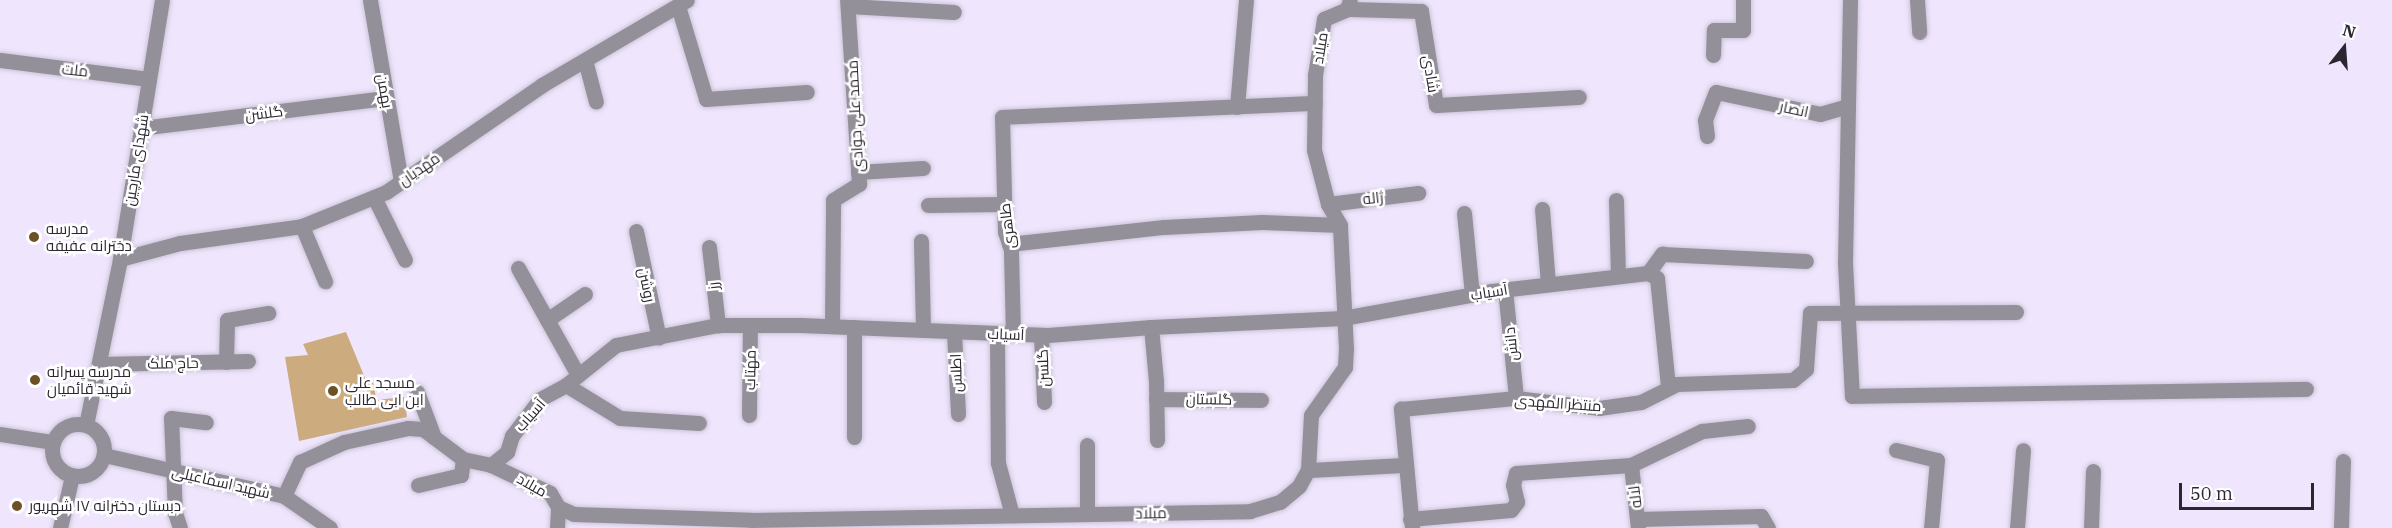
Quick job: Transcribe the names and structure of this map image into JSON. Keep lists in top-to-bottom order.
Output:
{
  "streets": {
    "street": [
      "میلاد",
      "ملت",
      "شادی",
      "بهمن",
      "انصار",
      "گلشن",
      "محمد علی جوادی",
      "شهدای مارچین",
      "مهدیان",
      "ژاله",
      "طاهری",
      "روشن",
      "رز",
      "آسیاب",
      "دانش",
      "حاج ملک",
      "گلسن",
      "مهتاب",
      "اطلس",
      "گلستان",
      "منتظر المهدی",
      "شهید اسماعیلی",
      "لاله"
    ]
  },
  "crossings": [
    ["میلاد", "شادی"],
    ["میلاد", "ژاله"],
    ["میلاد", "آسیاب"],
    ["ملت", "شهدای مارچین"],
    ["بهمن", "گلشن"],
    ["بهمن", "مهدیان"],
    ["گلشن", "شهدای مارچین"],
    ["محمد علی جوادی", "آسیاب"],
    ["شهدای مارچین", "مهدیان"],
    ["شهدای مارچین", "حاج ملک"],
    ["شهدای مارچین", "شهید اسماعیلی"],
    ["طاهری", "آسیاب"],
    ["روشن", "آسیاب"],
    ["رز", "آسیاب"],
    ["آسیاب", "دانش"],
    ["آسیاب", "گلسن"],
    ["آسیاب", "مهتاب"],
    ["آسیاب", "اطلس"],
    ["دانش", "منتظر المهدی"]
  ],
  "places": [
    "مدرسه دخترانه عفیفه",
    "مدرسه پسرانه شهید قائمیان",
    "مسجد علی ابن ابی طالب",
    "دبستان دخترانه ۱۷ شهریور"
  ],
  "scale_bar": "50 m",
  "north": "top"
}
